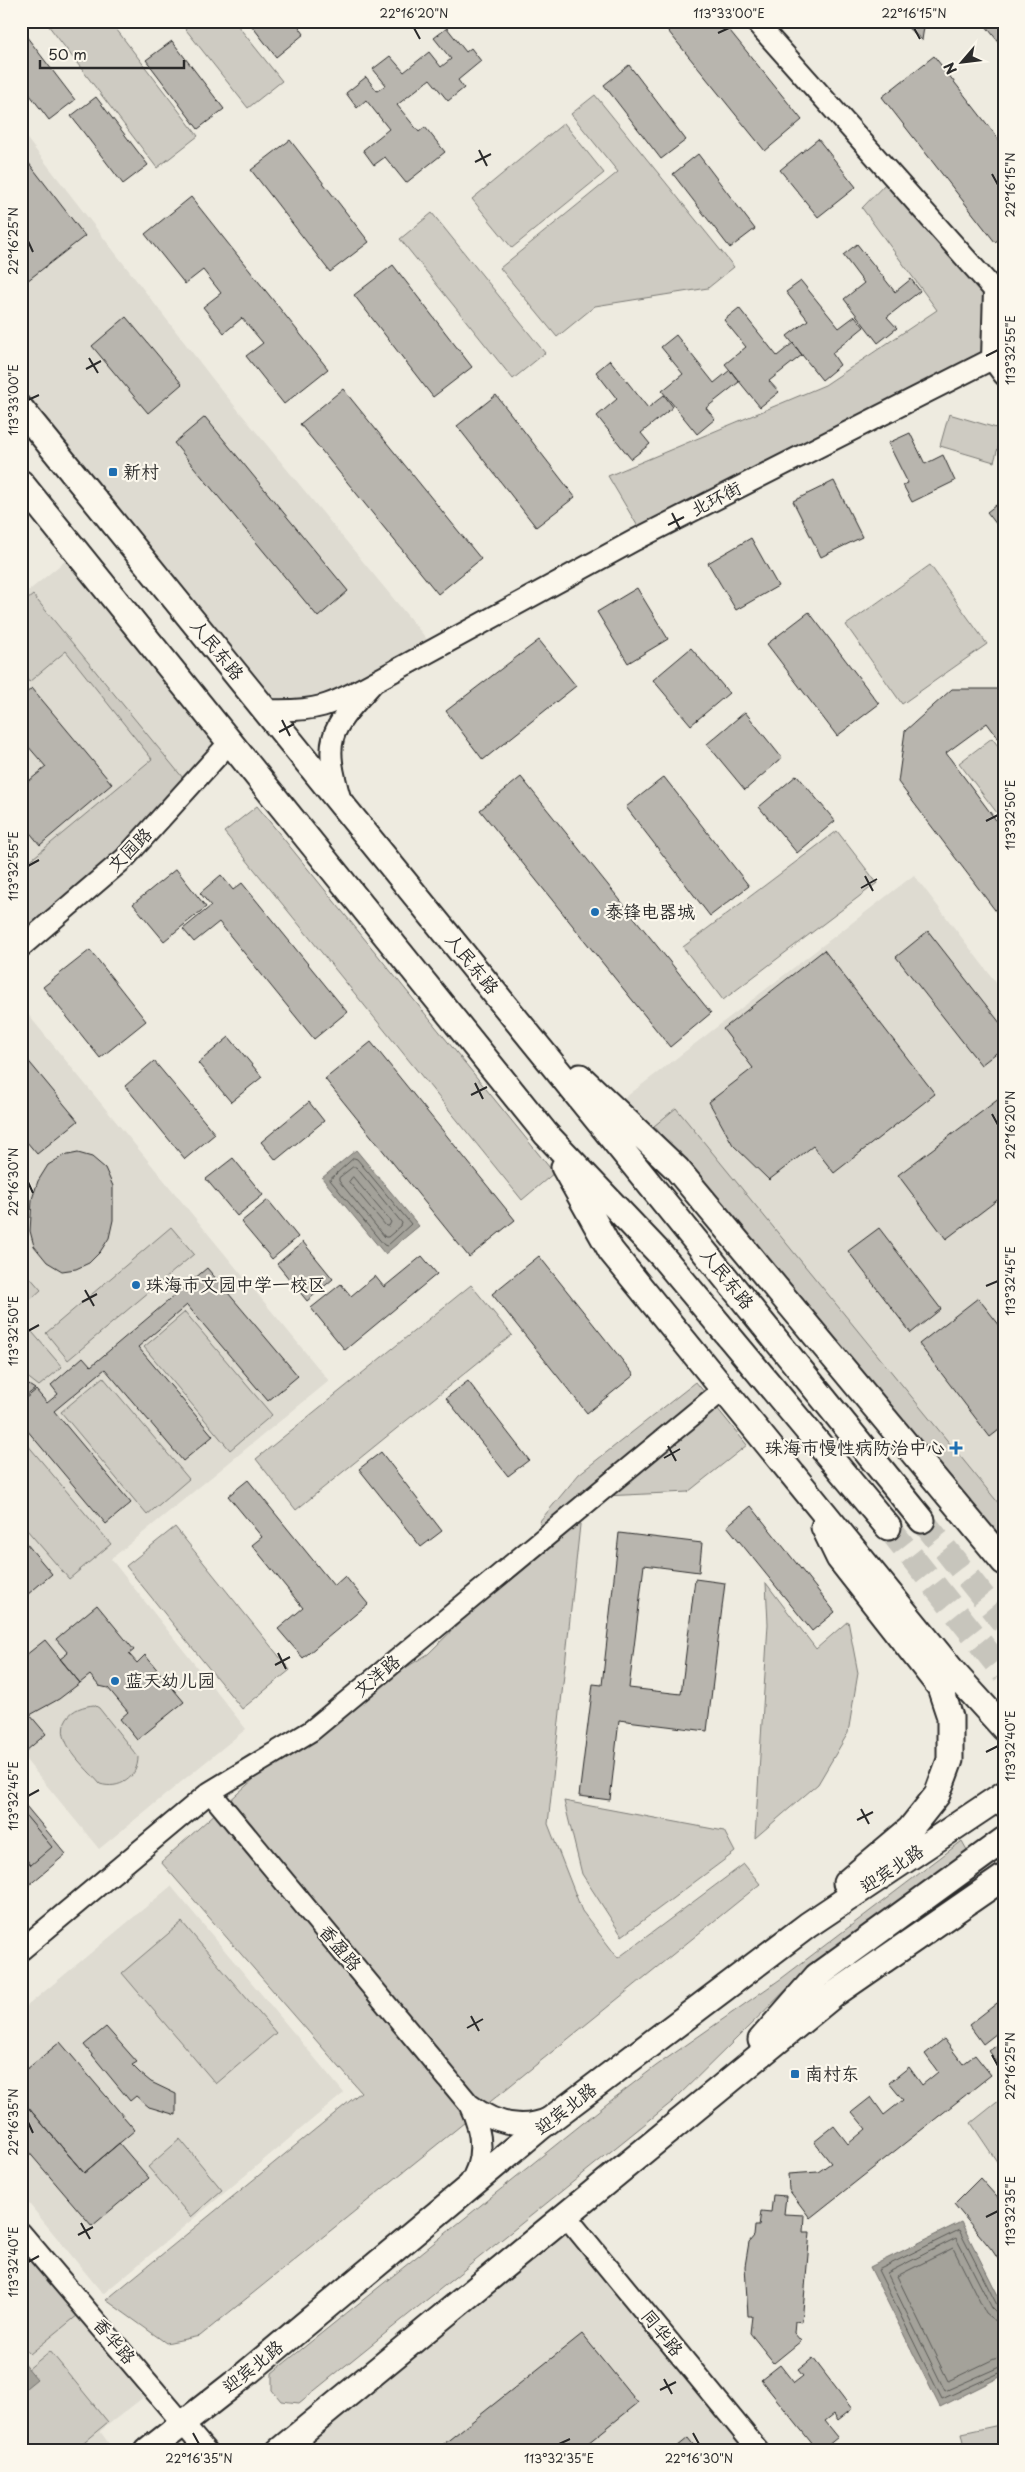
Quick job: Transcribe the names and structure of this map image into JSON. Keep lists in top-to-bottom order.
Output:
{
  "streets": {
    "main road": ["人民东路", "迎宾北路"],
    "street": [
      "北环街",
      "文园路",
      "文洋路",
      "香盈路",
      "同华路",
      "香华路"
    ]
  },
  "crossings": [
    ["北环街", "人民东路"],
    ["人民东路", "文园路"],
    ["文洋路", "香盈路"],
    ["迎宾北路", "香华路"]
  ],
  "places": {
    "transit": ["新村", "南村东"],
    "other": ["泰锋电器城", "珠海市文园中学一校区", "蓝天幼儿园"],
    "health": ["珠海市慢性病防治中心"]
  },
  "scale_bar": "50 m",
  "north": "bottom left",
  "coordinates": [
    "22°16'20\"N",
    "113°33'00\"E",
    "22°16'15\"N",
    "22°16'25\"N",
    "113°32'55\"E",
    "113°32'50\"E",
    "22°16'30\"N",
    "113°32'45\"E",
    "113°32'40\"E",
    "22°16'35\"N",
    "113°32'35\"E"
  ]
}
